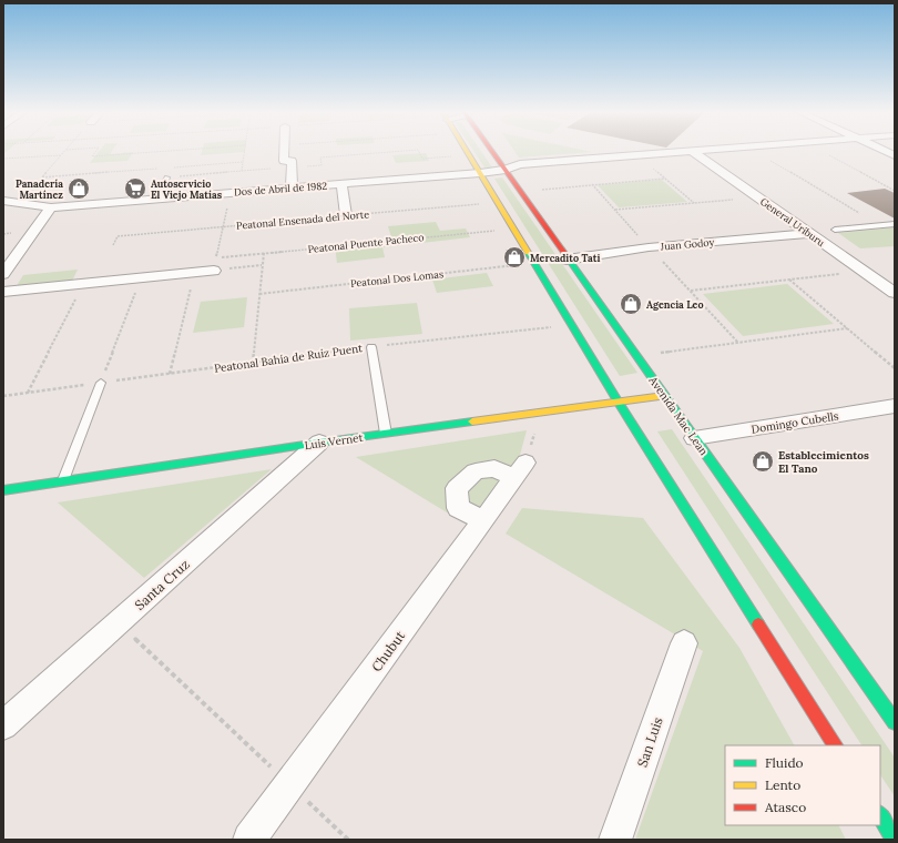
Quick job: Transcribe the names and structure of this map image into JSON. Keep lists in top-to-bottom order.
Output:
{
  "streets": {
    "main road": ["Avenida Mac Lean", "Luis Vernet"],
    "street": [
      "Dos de Abril de 1982",
      "General Uriburu",
      "Juan Godoy",
      "Domingo Cubells",
      "Santa Cruz",
      "Chubut",
      "San Luis"
    ],
    "path": [
      "Peatonal Ensenada del Norte",
      "Peatonal Puente Pacheco",
      "Peatonal Dos Lomas",
      "Peatonal Bahía de Ruiz Puent"
    ]
  },
  "crossings": [
    ["Dos de Abril de 1982", "General Uriburu"],
    ["Dos de Abril de 1982", "Avenida Mac Lean"],
    ["General Uriburu", "Juan Godoy"],
    ["Juan Godoy", "Avenida Mac Lean"],
    ["Avenida Mac Lean", "Domingo Cubells"],
    ["Avenida Mac Lean", "Luis Vernet"],
    ["Luis Vernet", "Santa Cruz"]
  ],
  "places": {
    "shop": [
      "Panadería Martínez",
      "Mercadito Tati",
      "Agencia Leo",
      "Establecimientos El Tano"
    ],
    "supermarket": ["Autoservicio El Viejo Matías"]
  },
  "legend": ["Fluido", "Lento", "Atasco"]
}
